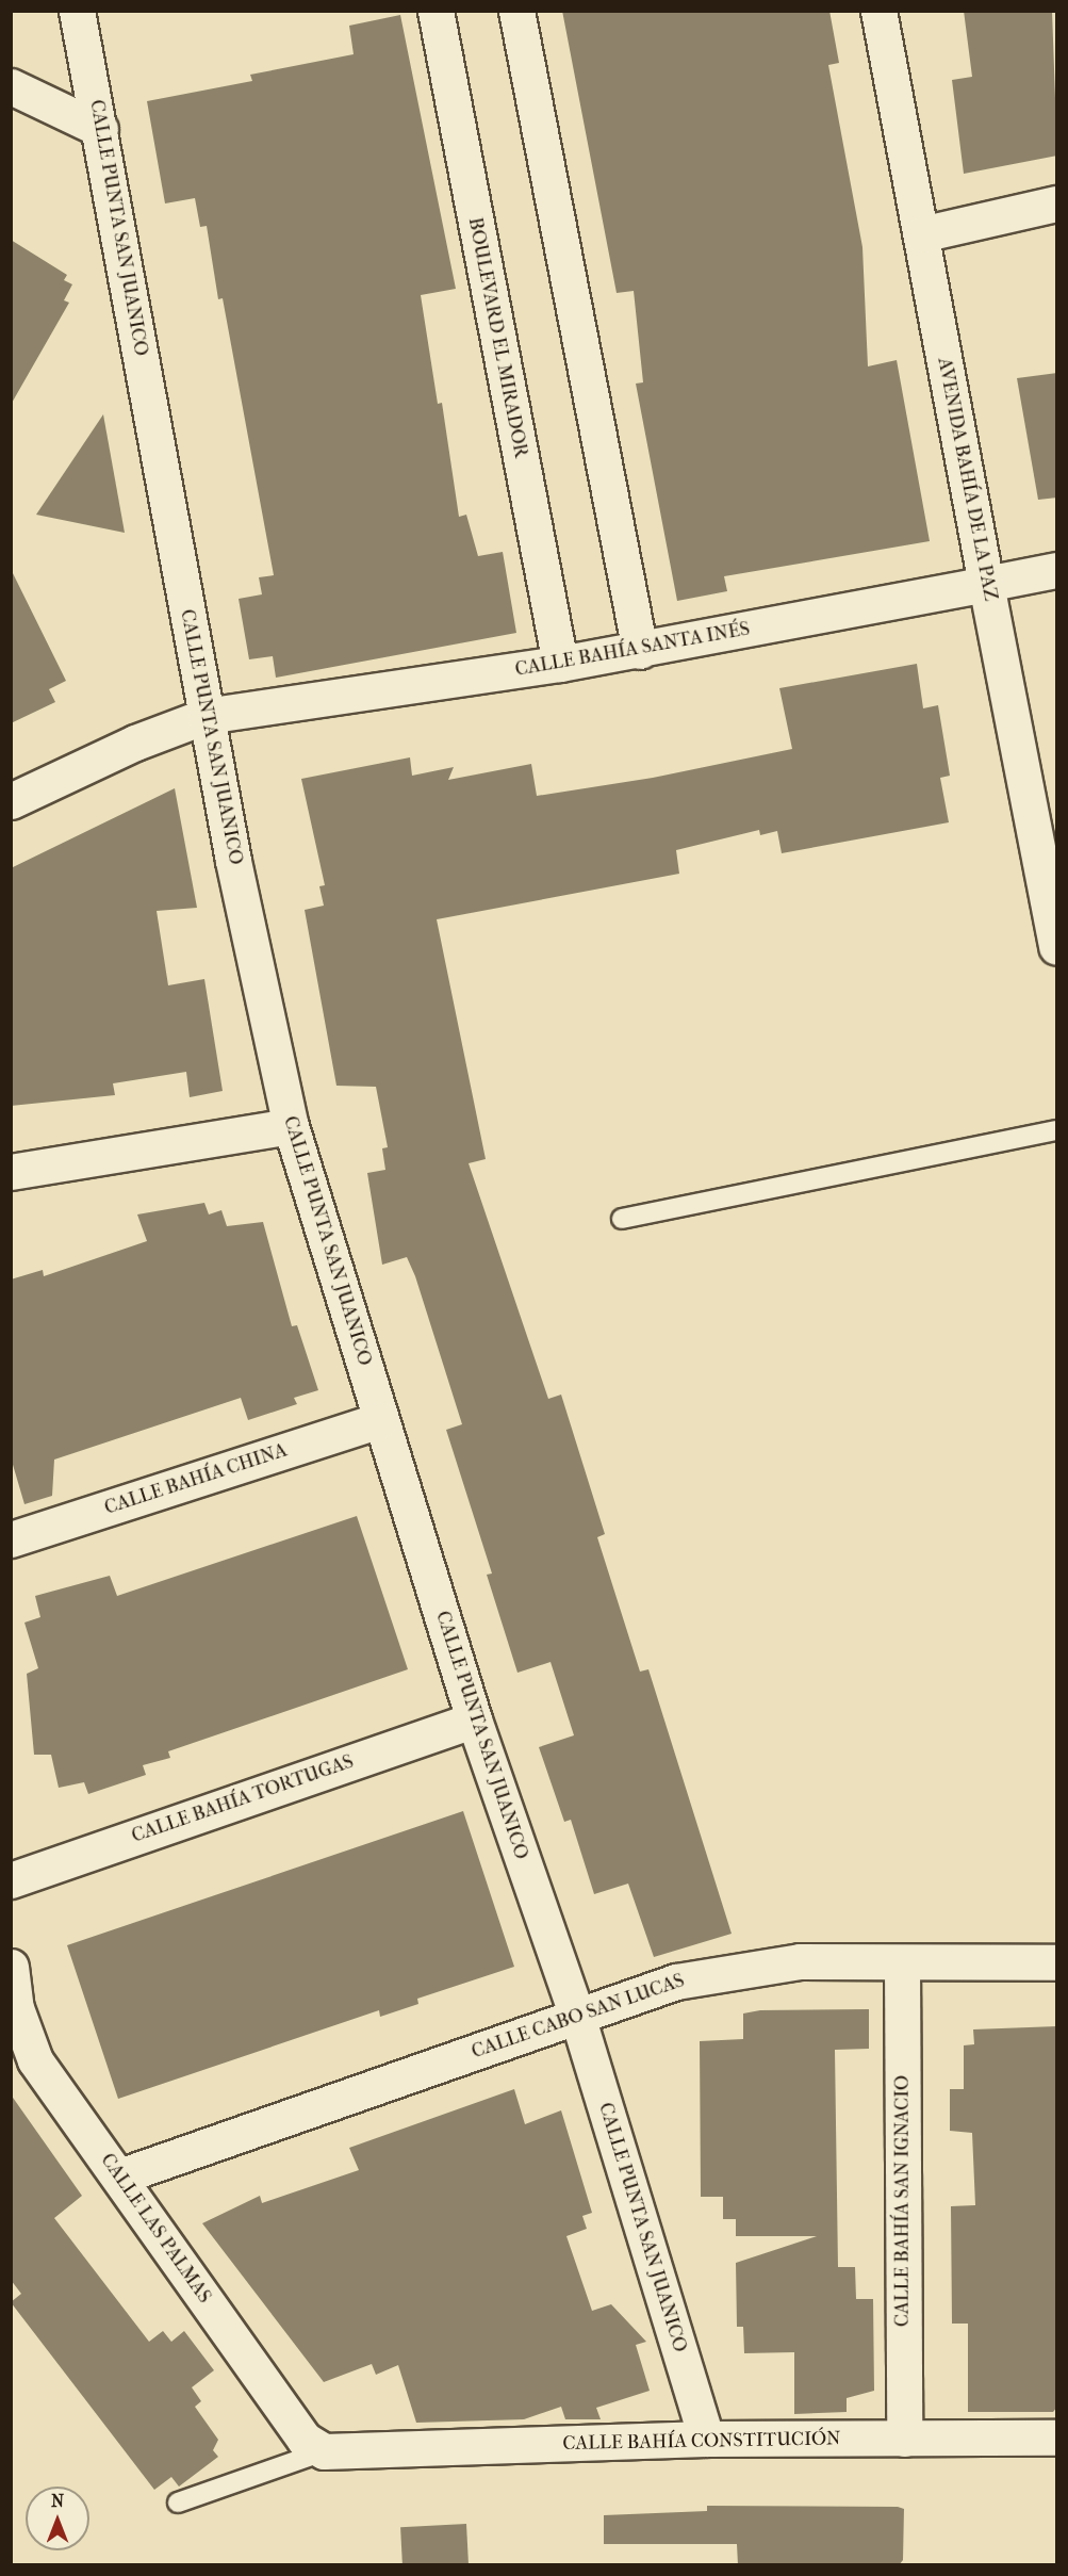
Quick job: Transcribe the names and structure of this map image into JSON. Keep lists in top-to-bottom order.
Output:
{
  "streets": {
    "street": [
      "CALLE PUNTA SAN JUANICO",
      "BOULEVARD EL MIRADOR",
      "AVENIDA BAHÍA DE LA PAZ",
      "CALLE BAHÍA SANTA INÉS",
      "CALLE BAHÍA CHINA",
      "CALLE BAHÍA TORTUGAS",
      "CALLE CABO SAN LUCAS",
      "CALLE BAHÍA SAN IGNACIO",
      "CALLE LAS PALMAS",
      "CALLE BAHÍA CONSTITUCIÓN"
    ]
  },
  "crossings": [
    ["CALLE PUNTA SAN JUANICO", "CALLE BAHÍA SANTA INÉS"],
    ["CALLE PUNTA SAN JUANICO", "CALLE BAHÍA CHINA"],
    ["CALLE PUNTA SAN JUANICO", "CALLE BAHÍA TORTUGAS"],
    ["CALLE PUNTA SAN JUANICO", "CALLE CABO SAN LUCAS"],
    ["CALLE PUNTA SAN JUANICO", "CALLE BAHÍA CONSTITUCIÓN"],
    ["BOULEVARD EL MIRADOR", "CALLE BAHÍA SANTA INÉS"],
    ["AVENIDA BAHÍA DE LA PAZ", "CALLE BAHÍA SANTA INÉS"],
    ["CALLE CABO SAN LUCAS", "CALLE BAHÍA SAN IGNACIO"],
    ["CALLE CABO SAN LUCAS", "CALLE LAS PALMAS"],
    ["CALLE BAHÍA SAN IGNACIO", "CALLE BAHÍA CONSTITUCIÓN"],
    ["CALLE LAS PALMAS", "CALLE BAHÍA CONSTITUCIÓN"]
  ],
  "north": "top"
}
